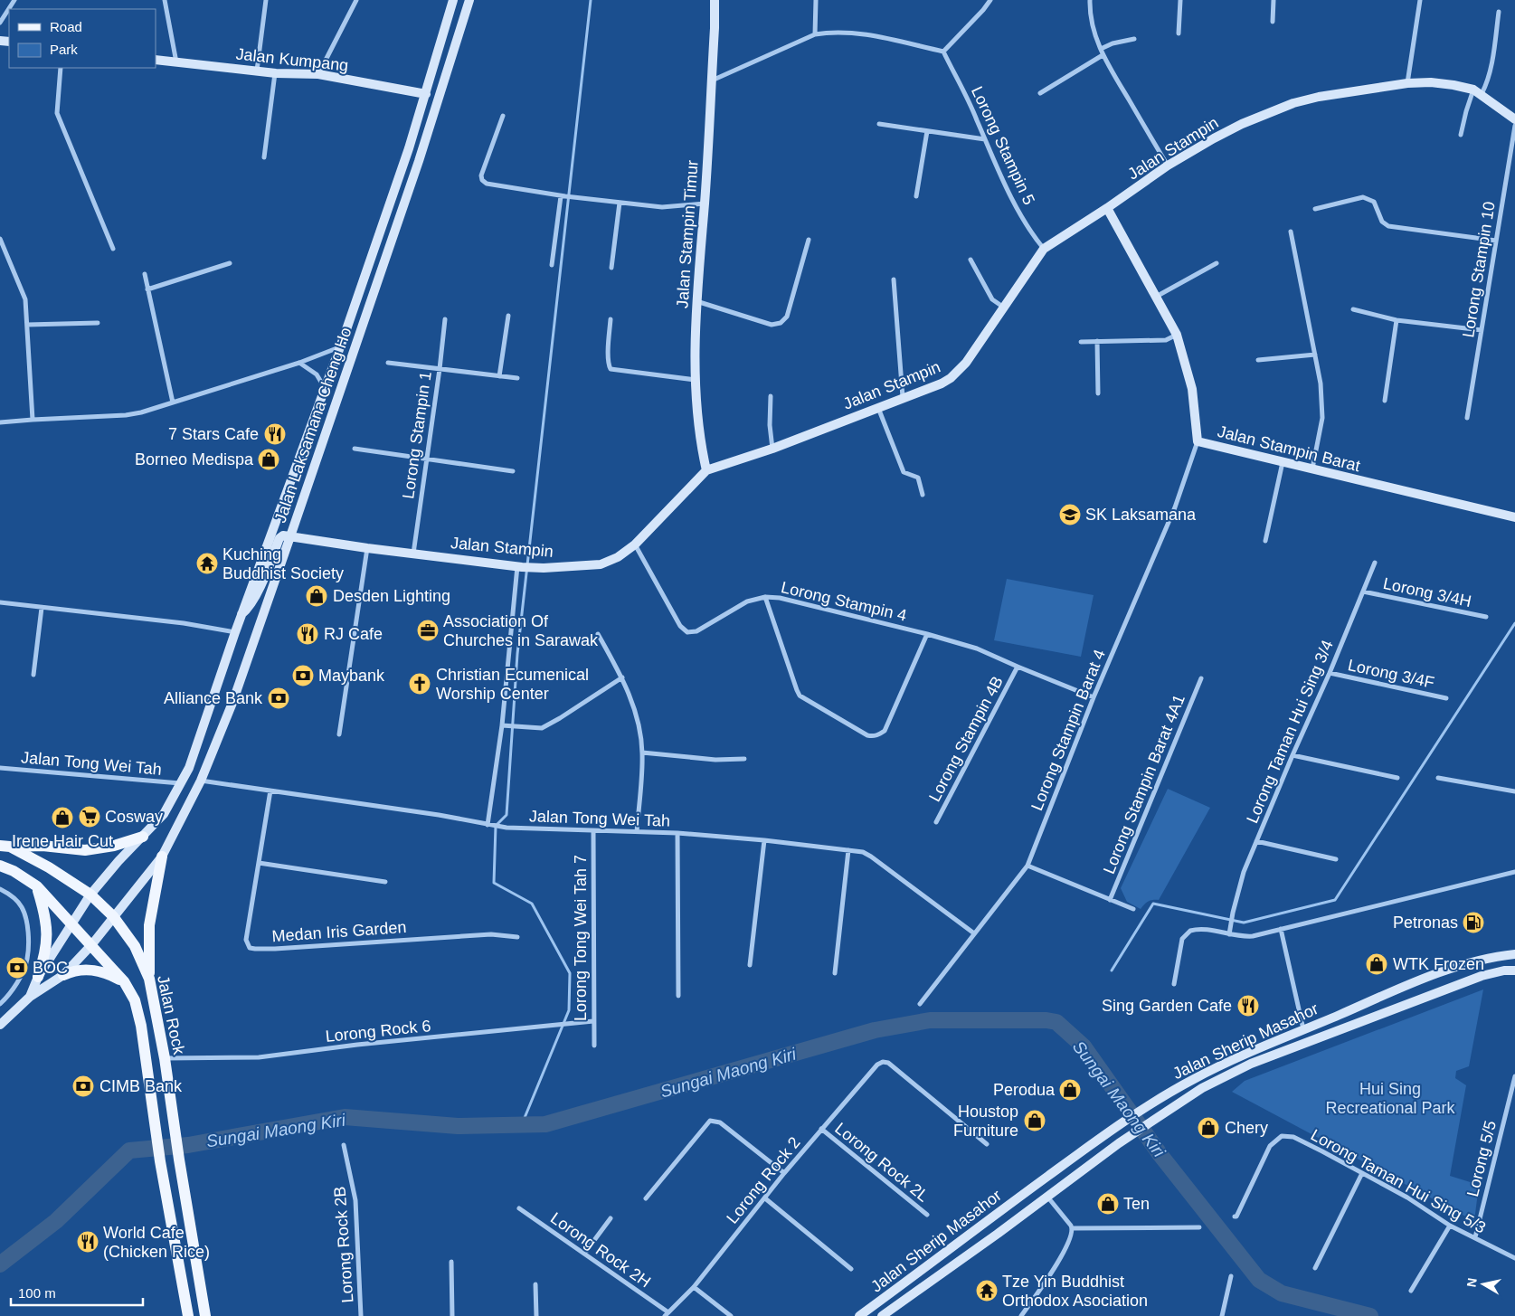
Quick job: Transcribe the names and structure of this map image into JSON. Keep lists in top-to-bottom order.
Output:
{
  "streets": {
    "main road": [
      "Jalan Kumpang",
      "Jalan Stampin",
      "Jalan Stampin Timur",
      "Jalan Laksamana Cheng Ho",
      "Jalan Stampin Barat",
      "Jalan Rock",
      "Jalan Sherip Masahor"
    ],
    "street": [
      "Lorong Stampin 5",
      "Lorong Stampin 10",
      "Lorong Stampin 1",
      "Lorong 3/4H",
      "Lorong Stampin 4",
      "Lorong 3/4F",
      "Lorong Stampin Barat 4",
      "Lorong Taman Hui Sing 3/4",
      "Lorong Stampin 4B",
      "Jalan Tong Wei Tah",
      "Lorong Stampin Barat 4A1",
      "Medan Iris Garden",
      "Lorong Tong Wei Tah 7",
      "Lorong Rock 6",
      "Lorong 5/5",
      "Lorong Rock 2L",
      "Lorong Rock 2",
      "Lorong Taman Hui Sing 5/3",
      "Lorong Rock 2B",
      "Lorong Rock 2H"
    ]
  },
  "crossings": [
    ["Jalan Kumpang", "Jalan Laksamana Cheng Ho"],
    ["Lorong Stampin 5", "Jalan Stampin"],
    ["Jalan Stampin", "Jalan Stampin Timur"],
    ["Jalan Stampin", "Jalan Laksamana Cheng Ho"],
    ["Jalan Stampin", "Lorong Stampin 1"],
    ["Jalan Stampin", "Jalan Stampin Barat"],
    ["Jalan Stampin", "Lorong Stampin 4"],
    ["Jalan Laksamana Cheng Ho", "Jalan Tong Wei Tah"],
    ["Jalan Laksamana Cheng Ho", "Jalan Rock"],
    ["Jalan Stampin Barat", "Lorong Stampin Barat 4"],
    ["Lorong 3/4H", "Lorong Taman Hui Sing 3/4"],
    ["Lorong Stampin 4", "Lorong Stampin Barat 4"],
    ["Lorong Stampin 4", "Lorong Stampin 4B"],
    ["Lorong 3/4F", "Lorong Taman Hui Sing 3/4"],
    ["Lorong Stampin Barat 4", "Jalan Tong Wei Tah"],
    ["Jalan Tong Wei Tah", "Medan Iris Garden"],
    ["Jalan Tong Wei Tah", "Lorong Tong Wei Tah 7"],
    ["Lorong Tong Wei Tah 7", "Lorong Rock 6"],
    ["Jalan Rock", "Lorong Rock 6"],
    ["Lorong 5/5", "Lorong Taman Hui Sing 5/3"],
    ["Lorong Rock 2L", "Lorong Rock 2"],
    ["Lorong Rock 2", "Lorong Rock 2H"]
  ],
  "water": ["Sungai Maong Kiri"],
  "parks": ["Hui Sing Recreational Park"],
  "places": {
    "restaurant": [
      "7 Stars Cafe",
      "RJ Cafe",
      "Sing Garden Cafe",
      "World Cafe (Chicken Rice)"
    ],
    "shop": [
      "Borneo Medispa",
      "Desden Lighting",
      "Irene Hair Cut",
      "WTK Frozen",
      "Perodua",
      "Houstop Furniture",
      "Chery",
      "Ten"
    ],
    "school or university": ["SK Laksamana"],
    "temple": ["Kuching Buddhist Society", "Tze Yin Buddhist Orthodox Asociation"],
    "office": ["Association Of Churches in Sarawak"],
    "bank": [
      "Maybank",
      "Alliance Bank",
      "BOC",
      "CIMB Bank"
    ],
    "church": ["Christian Ecumenical Worship Center"],
    "supermarket": ["Cosway"],
    "fuel station": ["Petronas"]
  },
  "legend": ["Road", "Park"],
  "scale_bar": "100 m",
  "north": "left"
}
